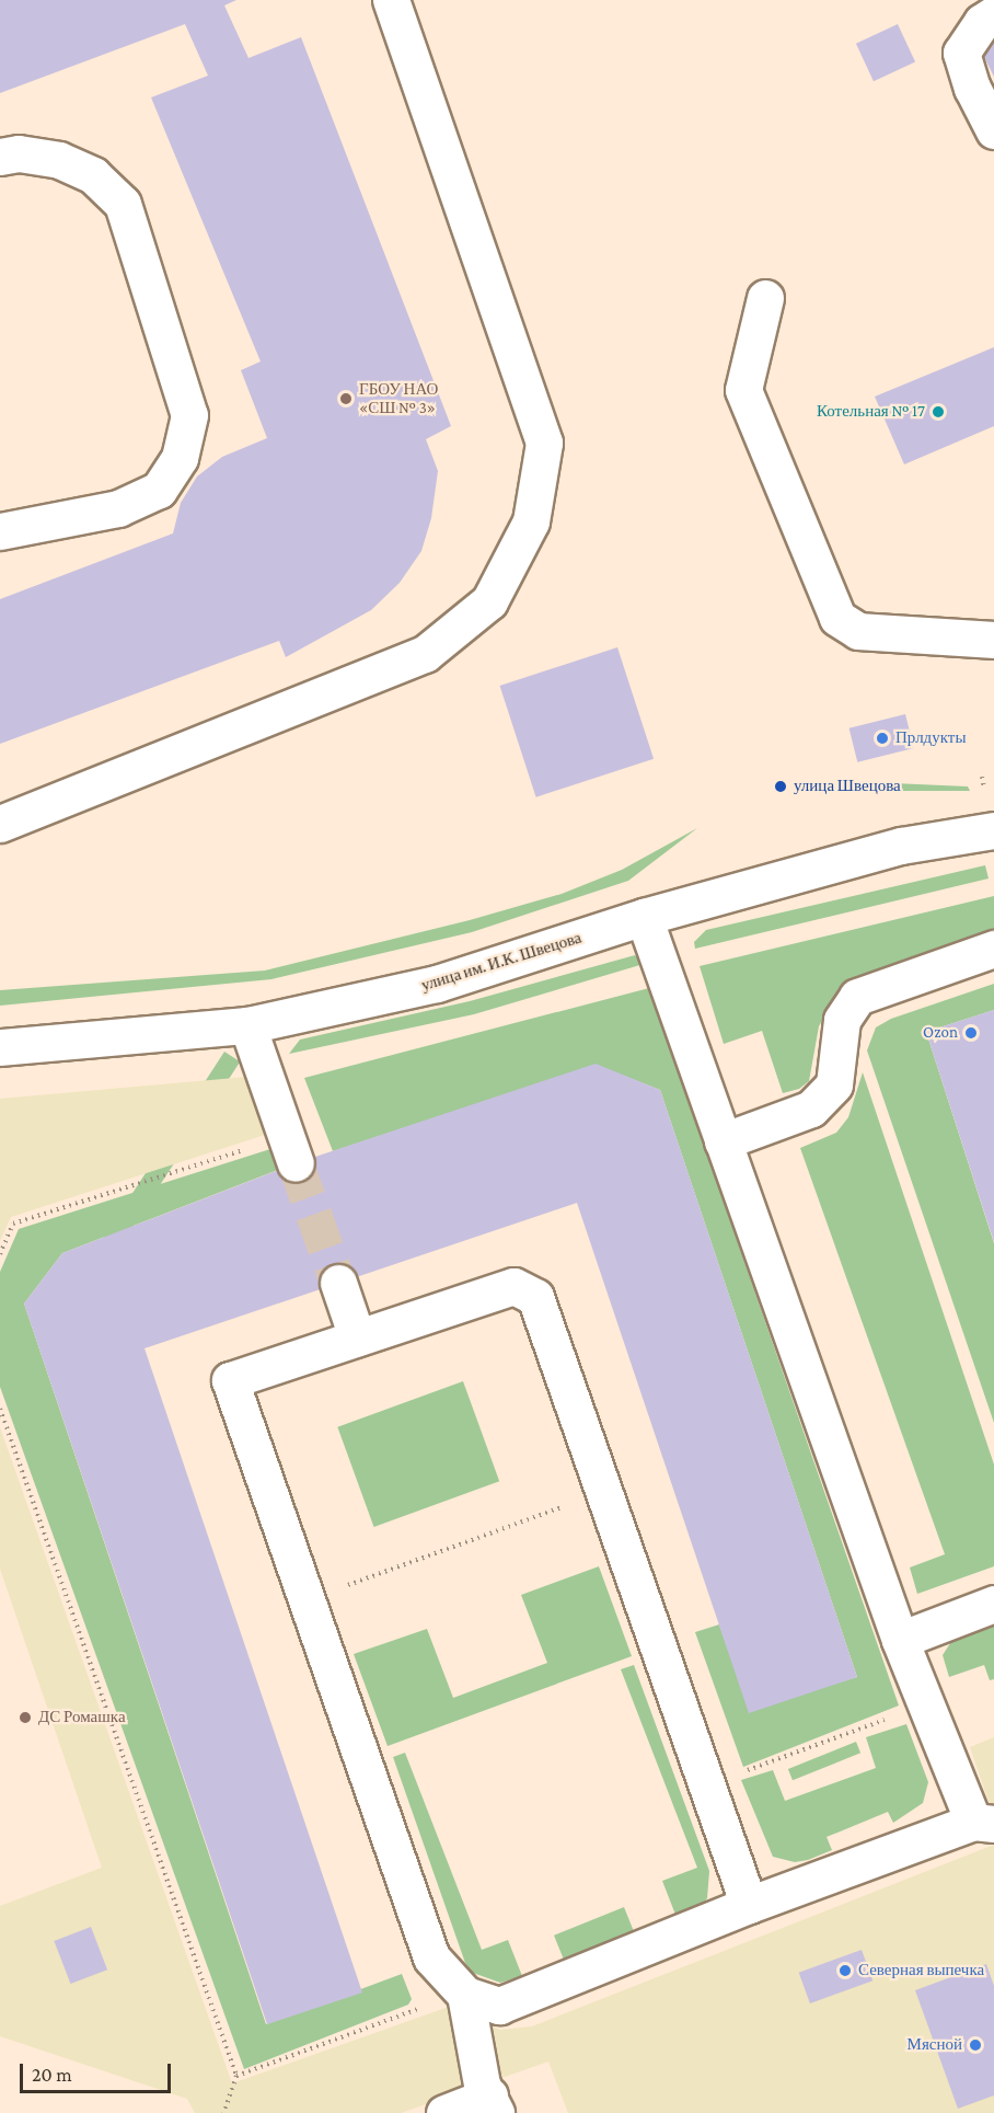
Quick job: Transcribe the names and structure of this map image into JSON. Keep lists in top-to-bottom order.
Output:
{
  "streets": {
    "street": ["улица им. И.К. Швецова"]
  },
  "places": [
    "ГБОУ НАО «СШ № 3»",
    "Котельная № 17",
    "Прлдукты",
    "улица Швецова",
    "Ozon",
    "ДС Ромашка",
    "Северная выпечка",
    "Мясной"
  ],
  "scale_bar": "20 m"
}
